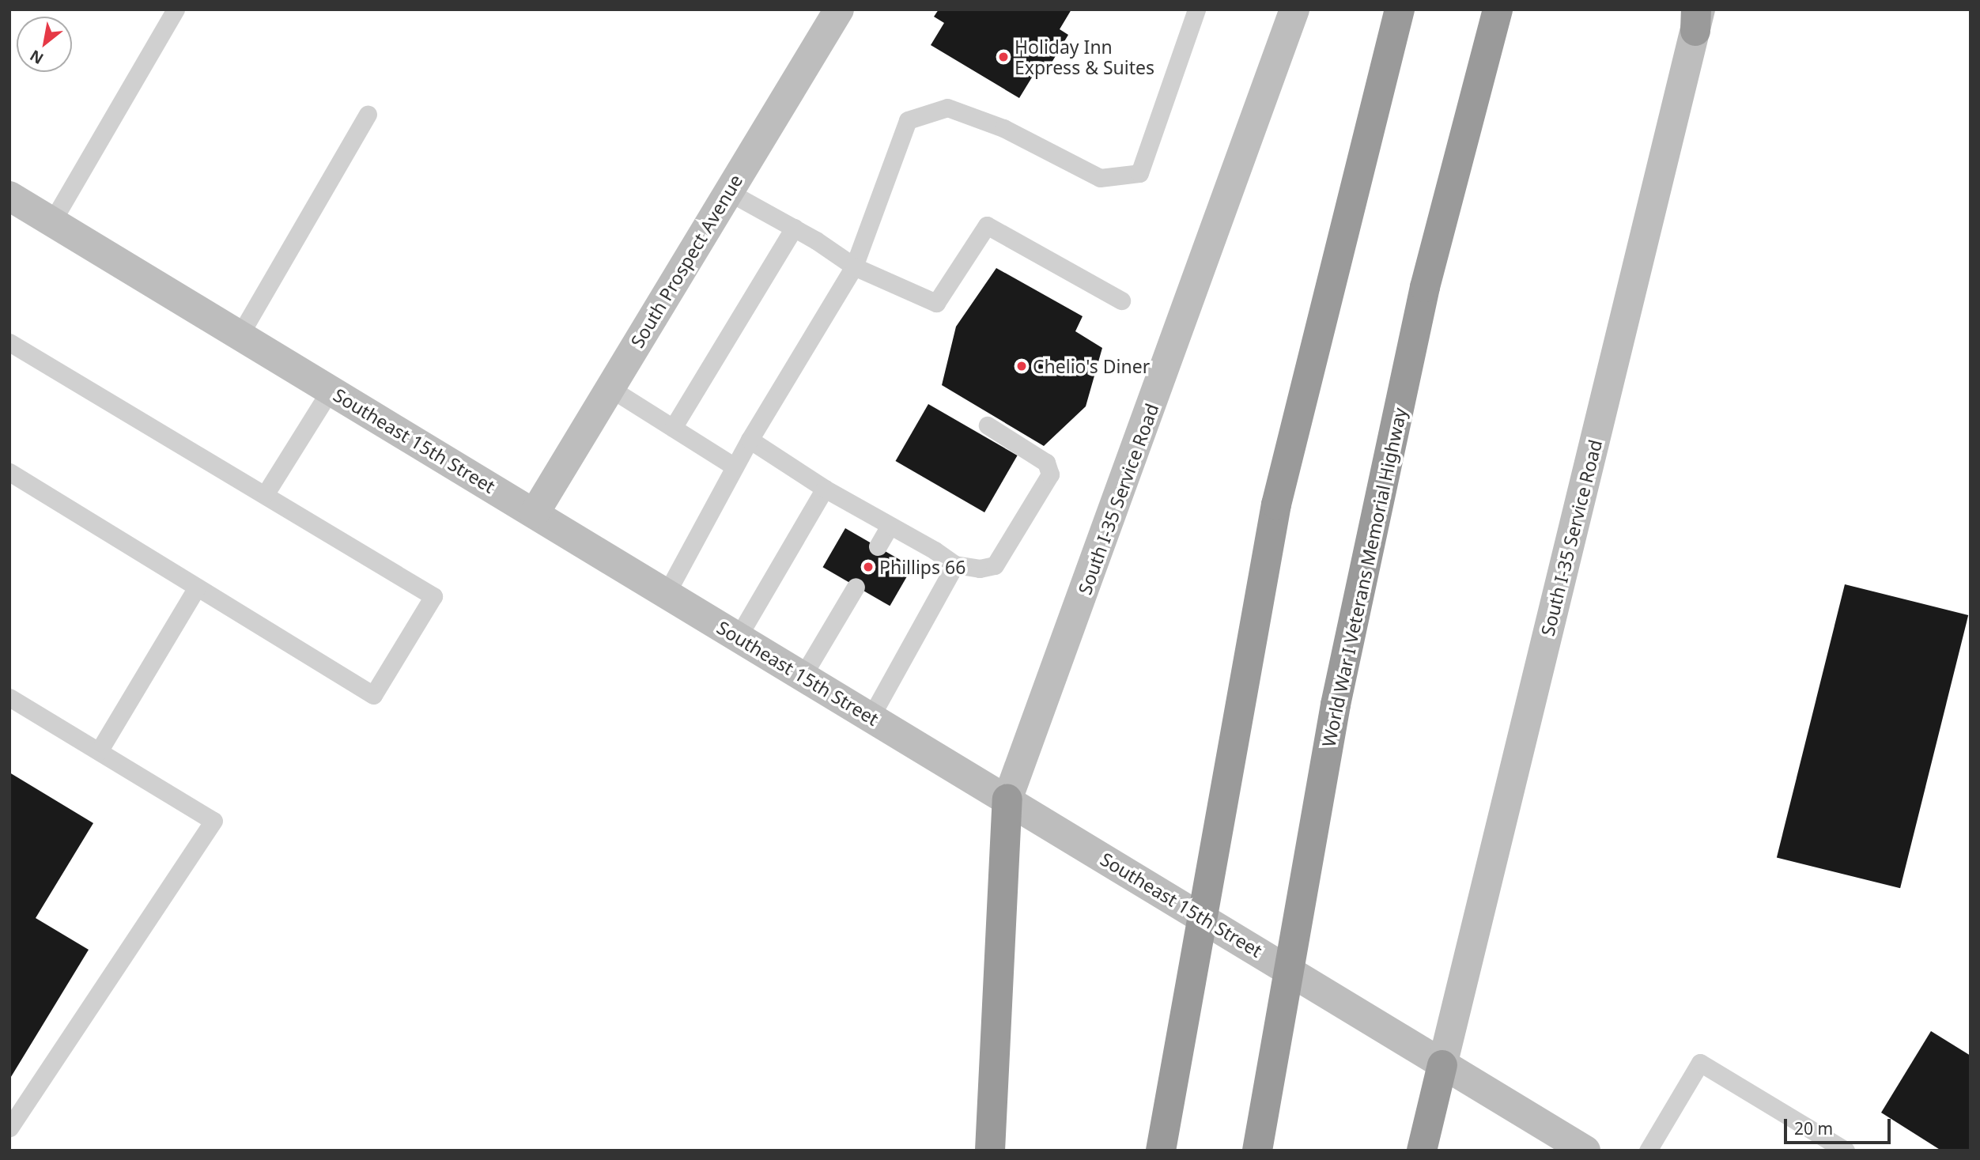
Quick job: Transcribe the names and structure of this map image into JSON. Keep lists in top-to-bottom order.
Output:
{
  "streets": {
    "highway": ["World War I Veterans Memorial Highway"],
    "main road": ["South Prospect Avenue", "Southeast 15th Street", "South I-35 Service Road"]
  },
  "crossings": [
    ["South Prospect Avenue", "Southeast 15th Street"],
    ["Southeast 15th Street", "South I-35 Service Road"]
  ],
  "places": ["Holiday Inn Express & Suites", "Chelio's Diner", "Phillips 66"],
  "scale_bar": "20 m",
  "north": "bottom left"
}
